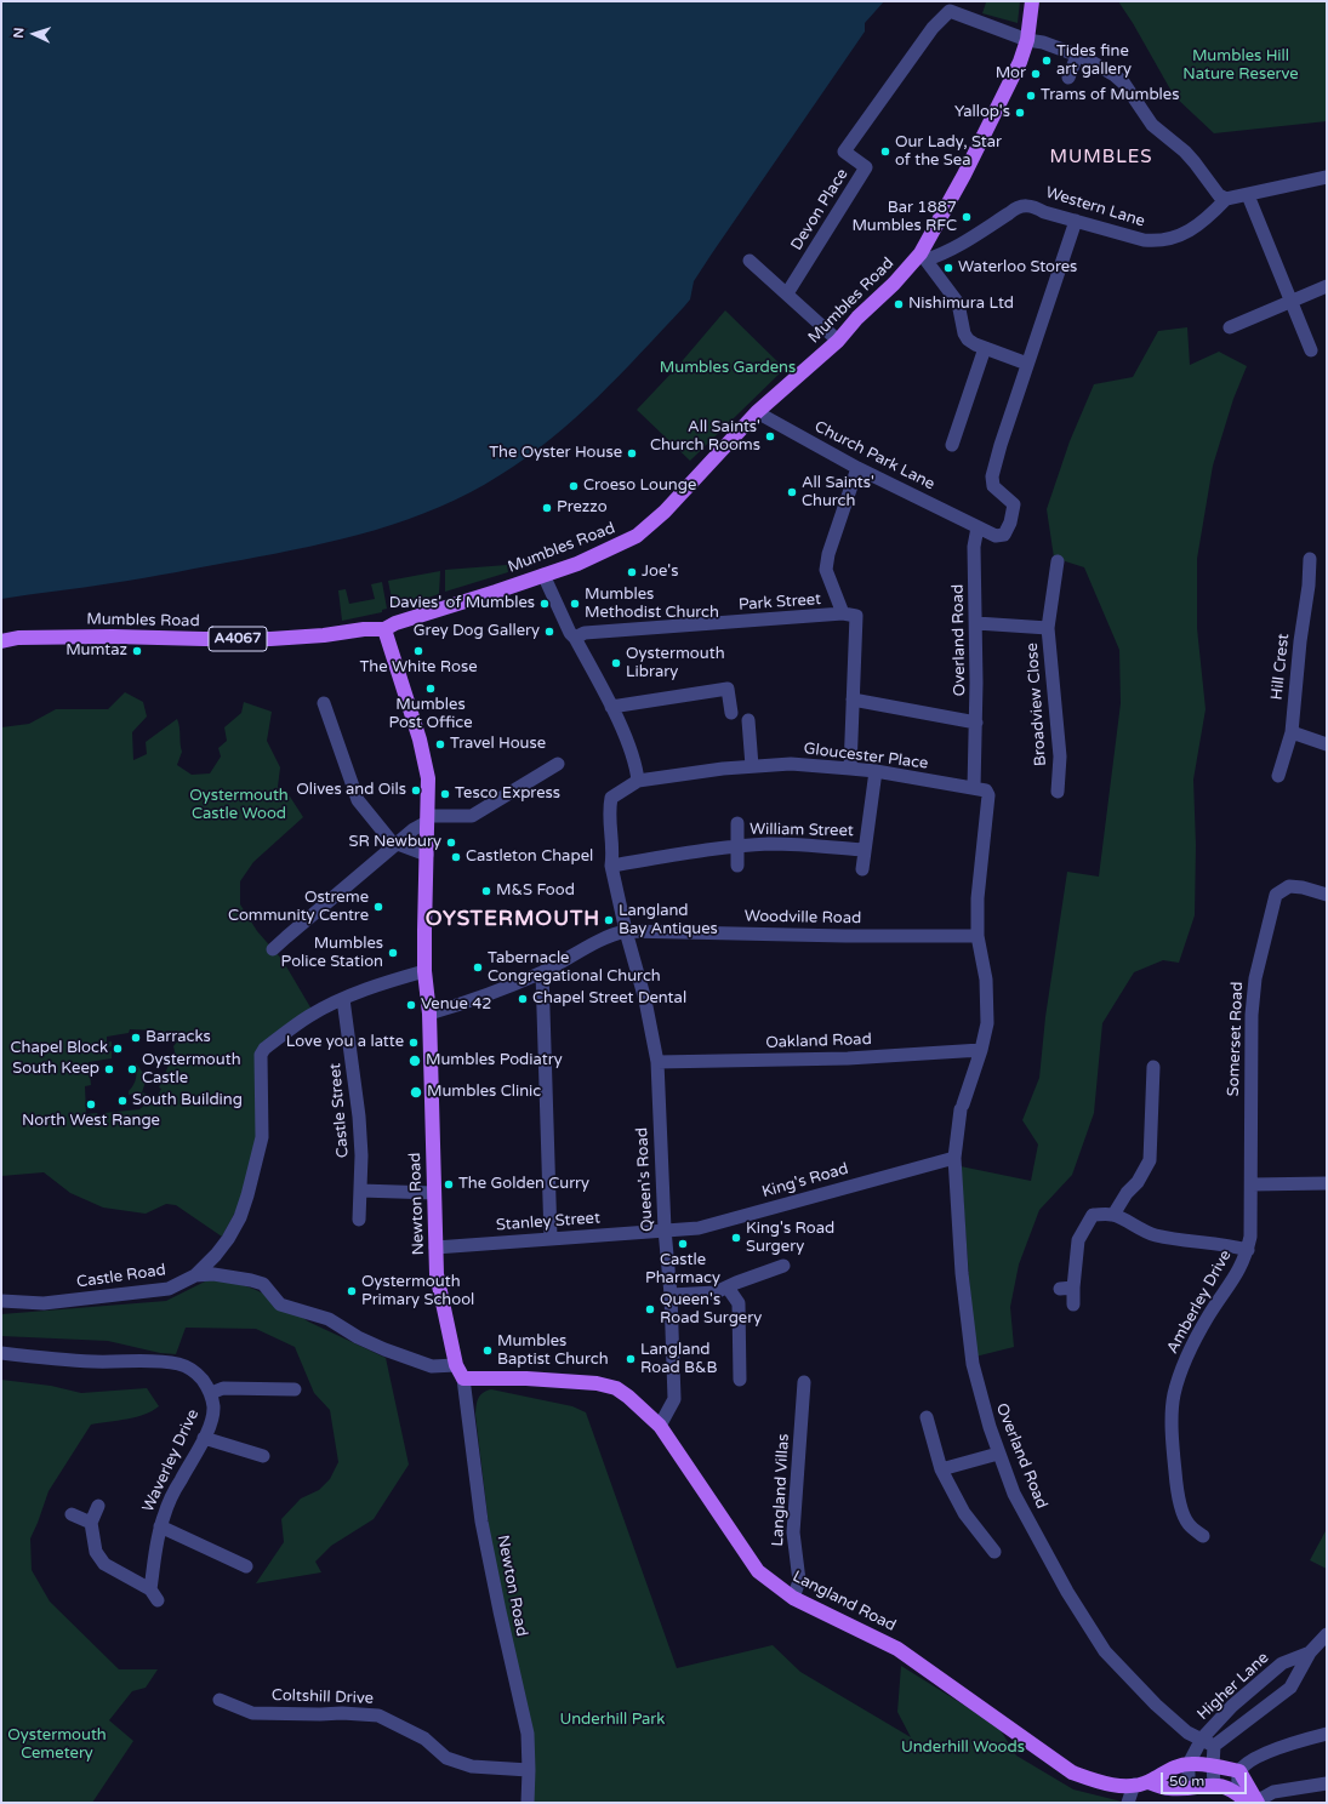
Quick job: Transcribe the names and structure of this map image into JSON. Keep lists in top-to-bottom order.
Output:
{
  "streets": {
    "main road": [
      "Mumbles Road",
      "A4067",
      "Newton Road",
      "Langland Road"
    ],
    "street": [
      "Western Lane",
      "Devon Place",
      "Church Park Lane",
      "Park Street",
      "Overland Road",
      "Hill Crest",
      "Broadview Close",
      "Gloucester Place",
      "William Street",
      "Woodville Road",
      "Somerset Road",
      "Oakland Road",
      "Castle Street",
      "Queen's Road",
      "King's Road",
      "Stanley Street",
      "Castle Road",
      "Amberley Drive",
      "Waverley Drive",
      "Langland Villas",
      "Higher Lane",
      "Coltshill Drive"
    ]
  },
  "crossings": [
    ["Western Lane", "Mumbles Road"],
    ["Devon Place", "Mumbles Road"],
    ["Mumbles Road", "Church Park Lane"],
    ["Mumbles Road", "Newton Road"],
    ["Church Park Lane", "Overland Road"],
    ["Overland Road", "Broadview Close"],
    ["Overland Road", "Gloucester Place"],
    ["Overland Road", "Woodville Road"],
    ["Overland Road", "Oakland Road"],
    ["Overland Road", "King's Road"],
    ["Overland Road", "Higher Lane"],
    ["Gloucester Place", "Queen's Road"],
    ["William Street", "Queen's Road"],
    ["Woodville Road", "Queen's Road"],
    ["Somerset Road", "Amberley Drive"],
    ["Oakland Road", "Queen's Road"],
    ["Castle Street", "Castle Road"],
    ["Queen's Road", "King's Road"],
    ["Queen's Road", "Stanley Street"],
    ["Queen's Road", "Langland Road"],
    ["King's Road", "Stanley Street"],
    ["Newton Road", "Stanley Street"],
    ["Newton Road", "Castle Road"],
    ["Newton Road", "Langland Road"],
    ["Newton Road", "Coltshill Drive"],
    ["Langland Villas", "Langland Road"],
    ["Langland Road", "Higher Lane"]
  ],
  "districts": ["MUMBLES", "OYSTERMOUTH"],
  "parks": [
    "Mumbles Hill Nature Reserve",
    "Mumbles Gardens",
    "Oystermouth Castle Wood",
    "Underhill Park",
    "Oystermouth Cemetery",
    "Underhill Woods"
  ],
  "places": [
    "Tides fine art gallery",
    "Mor",
    "Trams of Mumbles",
    "Yallop's",
    "Our Lady, Star of the Sea",
    "Bar 1887 Mumbles RFC",
    "Waterloo Stores",
    "Nishimura Ltd",
    "All Saints' Church Rooms",
    "The Oyster House",
    "Croeso Lounge",
    "All Saints' Church",
    "Prezzo",
    "Joe's",
    "Davies' of Mumbles",
    "Mumbles Methodist Church",
    "Grey Dog Gallery",
    "Mumtaz",
    "The White Rose",
    "Oystermouth Library",
    "Mumbles Post Office",
    "Travel House",
    "Olives and Oils",
    "Tesco Express",
    "SR Newbury",
    "Castleton Chapel",
    "M&S Food",
    "Ostreme Community Centre",
    "Langland Bay Antiques",
    "Mumbles Police Station",
    "Tabernacle Congregational Church",
    "Chapel Street Dental",
    "Venue 42",
    "Barracks",
    "Love you a latte",
    "Chapel Block",
    "Mumbles Podiatry",
    "South Keep",
    "Oystermouth Castle",
    "Mumbles Clinic",
    "South Building",
    "North West Range",
    "The Golden Curry",
    "King's Road Surgery",
    "Castle Pharmacy",
    "Oystermouth Primary School",
    "Queen's Road Surgery",
    "Mumbles Baptist Church",
    "Langland Road B&B"
  ],
  "scale_bar": "50 m",
  "north": "left"
}
